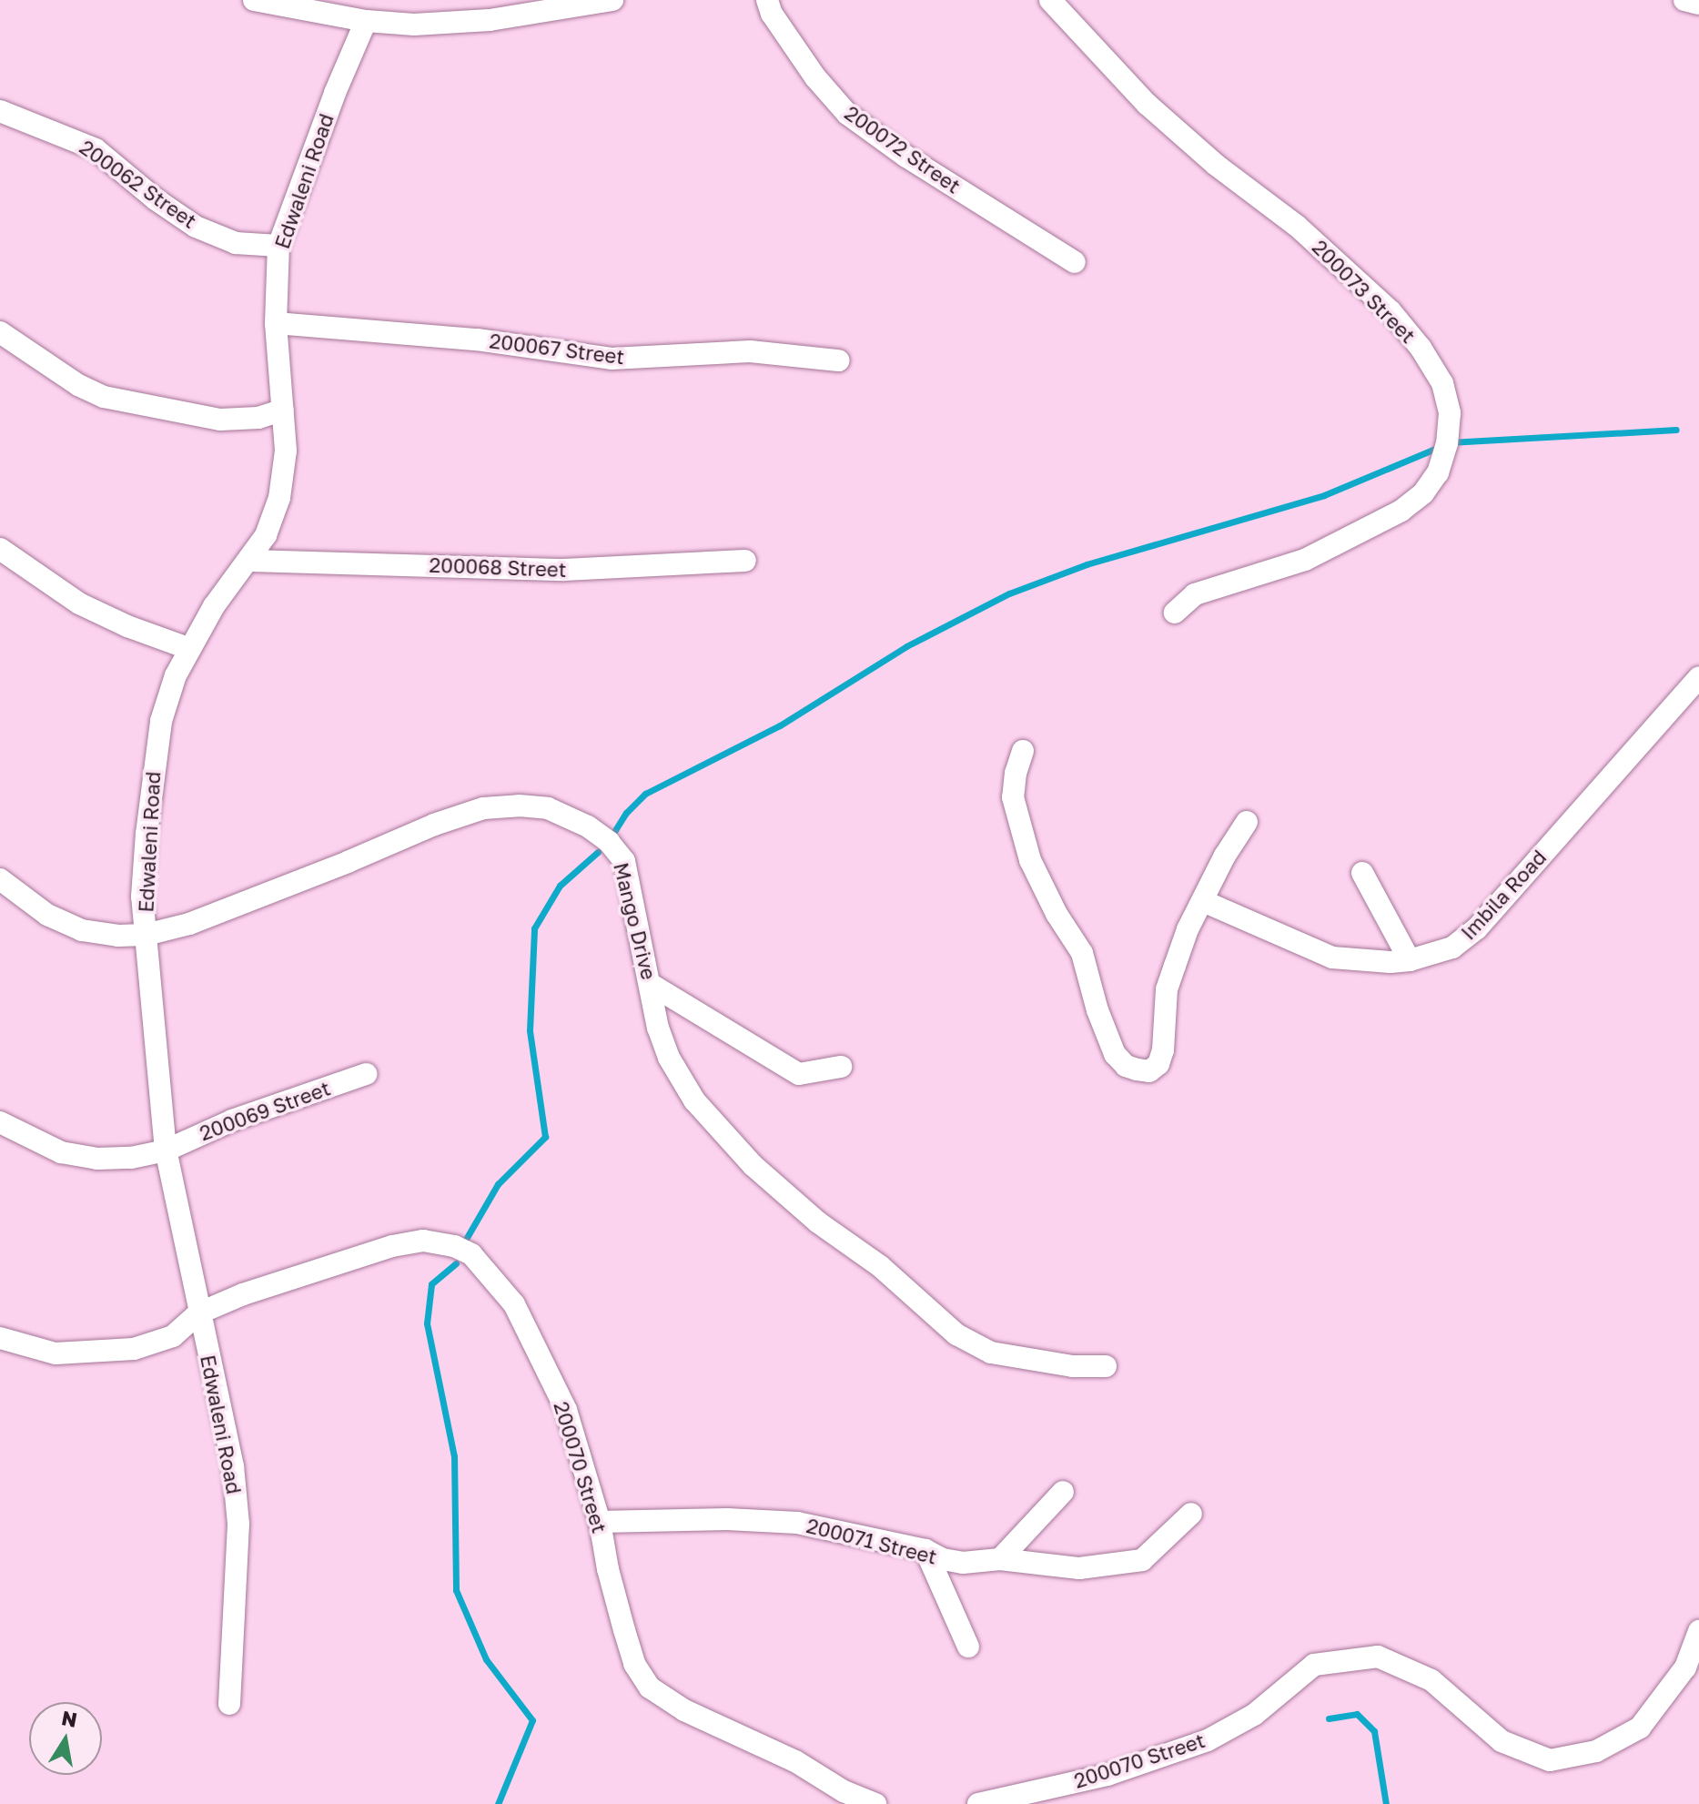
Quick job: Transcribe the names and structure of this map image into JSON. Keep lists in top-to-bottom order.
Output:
{
  "streets": {
    "street": [
      "200072 Street",
      "Edwaleni Road",
      "200062 Street",
      "200073 Street",
      "200067 Street",
      "200068 Street",
      "Imbila Road",
      "Mango Drive",
      "200069 Street",
      "200070 Street",
      "200071 Street"
    ]
  },
  "crossings": [
    ["Edwaleni Road", "200062 Street"],
    ["Edwaleni Road", "200067 Street"],
    ["Edwaleni Road", "200068 Street"],
    ["Edwaleni Road", "Mango Drive"],
    ["Edwaleni Road", "200069 Street"],
    ["Edwaleni Road", "200070 Street"],
    ["200070 Street", "200071 Street"]
  ],
  "north": "top"
}
